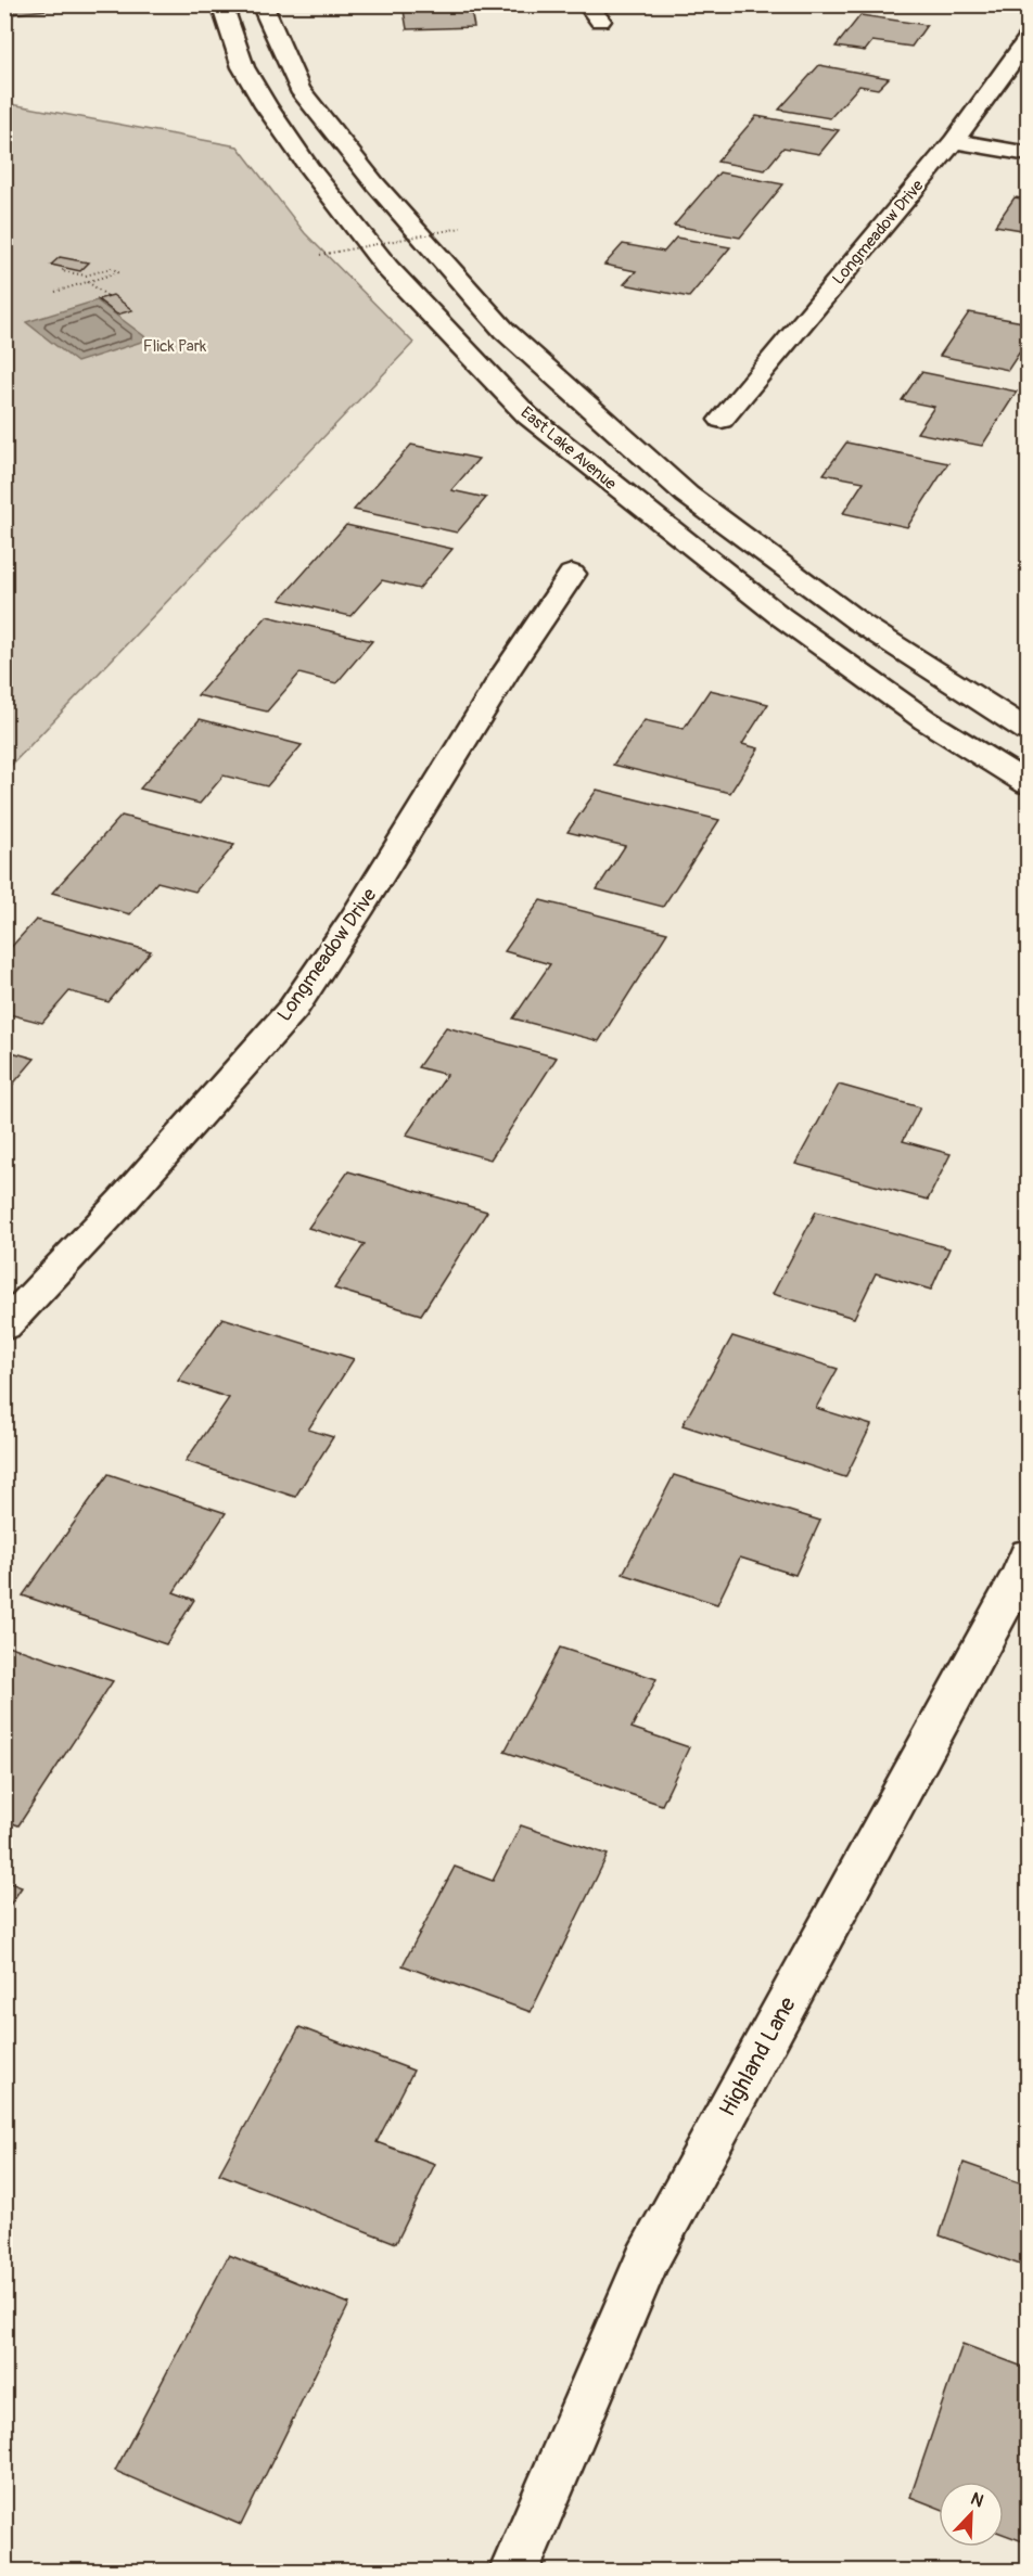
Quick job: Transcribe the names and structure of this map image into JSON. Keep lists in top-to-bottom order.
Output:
{
  "streets": {
    "main road": ["Longmeadow Drive", "East Lake Avenue", "Highland Lane"]
  },
  "parks": ["Flick Park"],
  "north": "top right"
}
